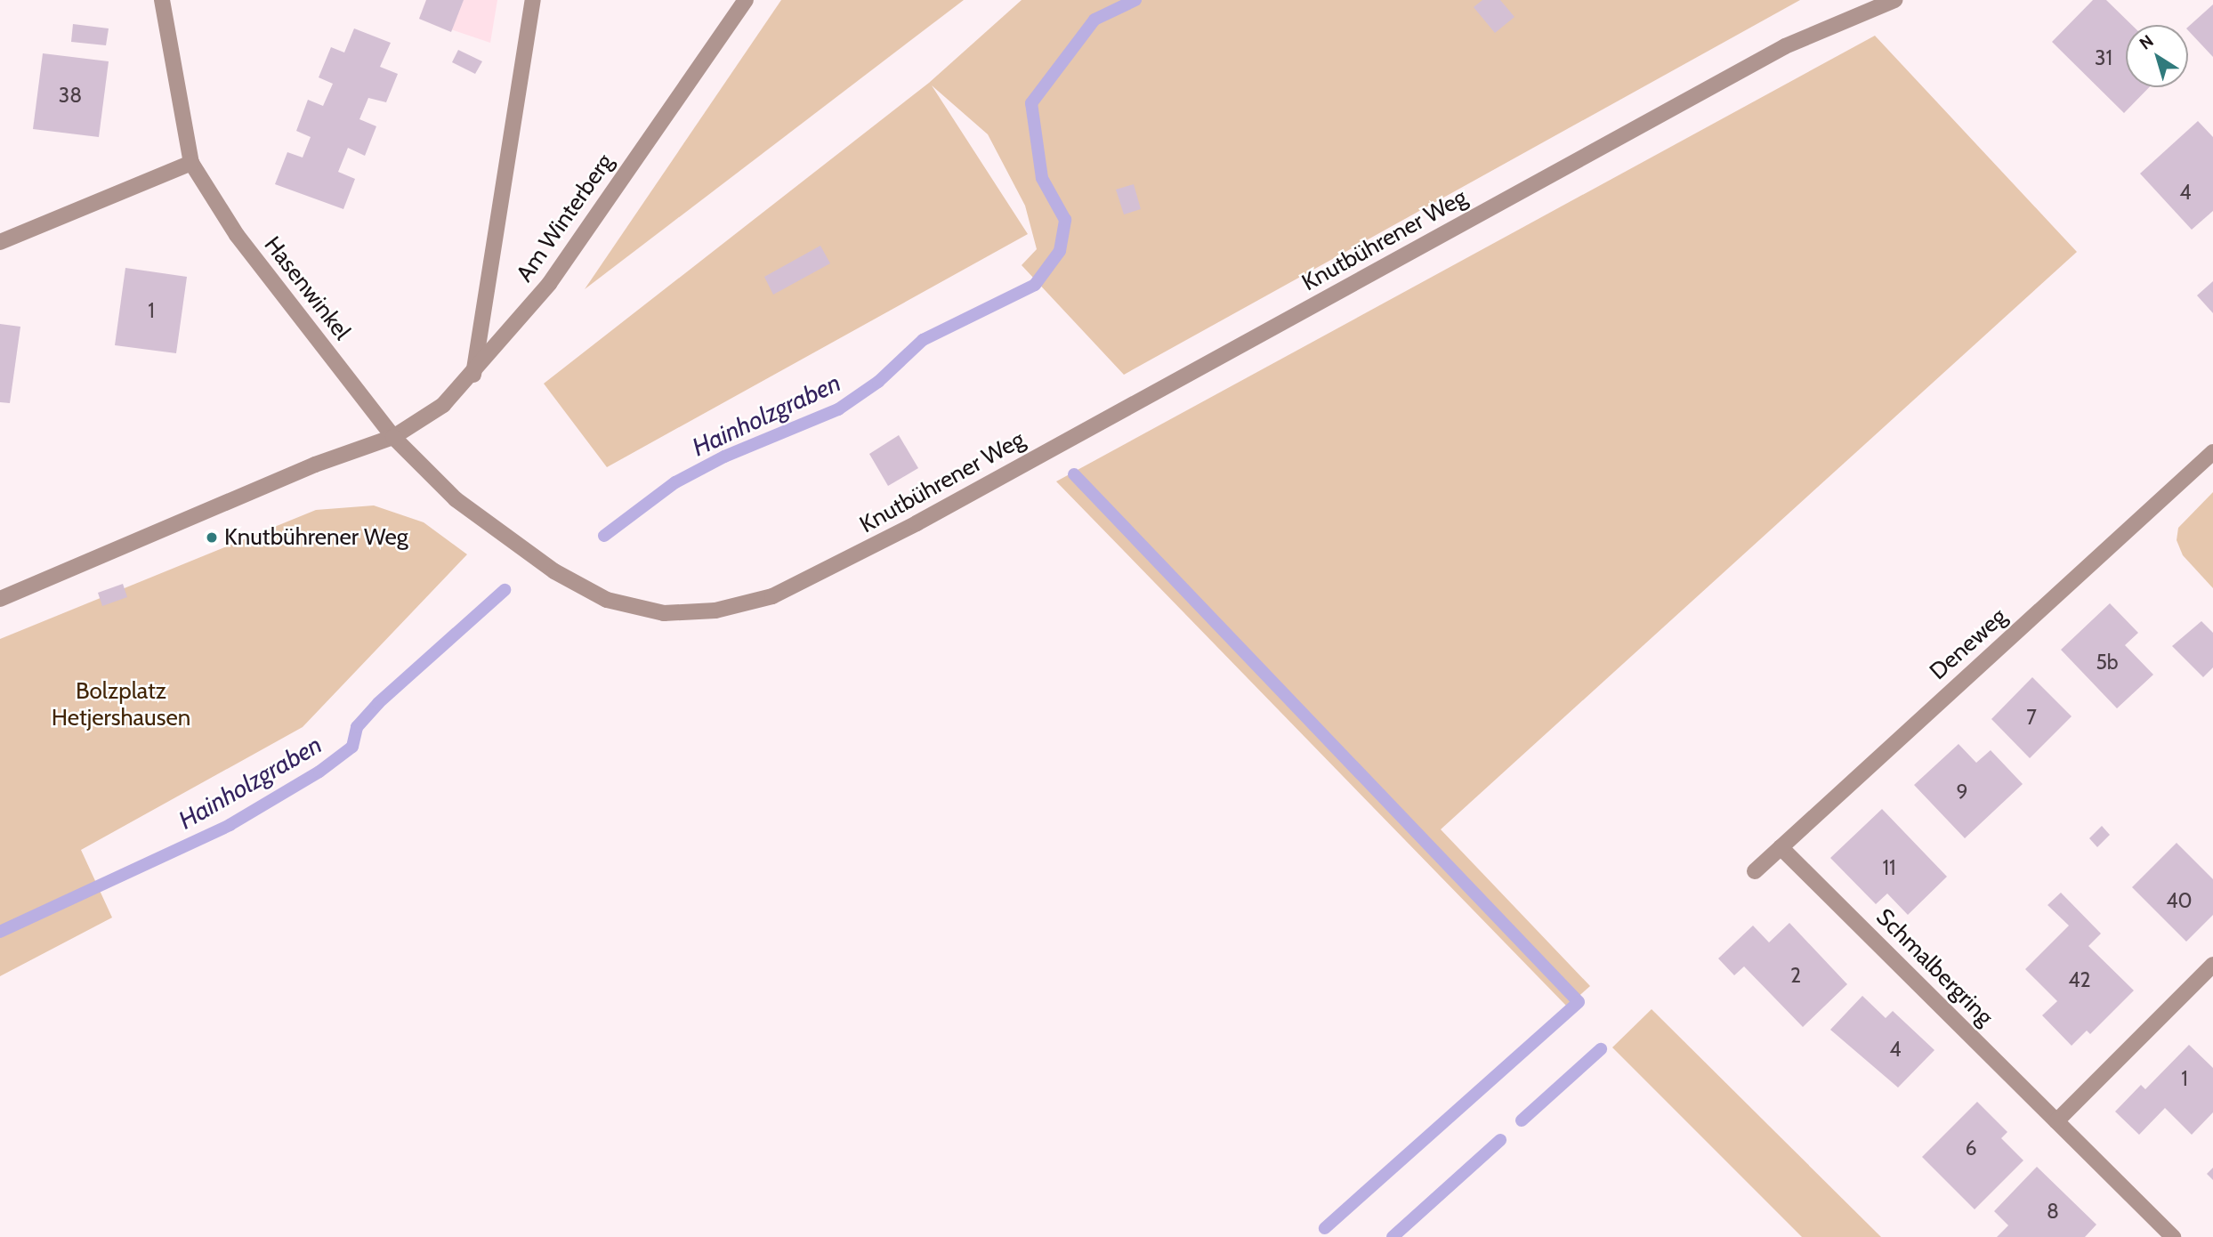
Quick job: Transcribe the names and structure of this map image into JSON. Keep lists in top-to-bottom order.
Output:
{
  "streets": {
    "street": [
      "Am Winterberg",
      "Knutbührener Weg",
      "Hasenwinkel",
      "Deneweg",
      "Schmalbergring"
    ]
  },
  "crossings": [
    ["Am Winterberg", "Knutbührener Weg"],
    ["Am Winterberg", "Hasenwinkel"],
    ["Knutbührener Weg", "Hasenwinkel"],
    ["Deneweg", "Schmalbergring"]
  ],
  "water": ["Hainholzgraben"],
  "parks": ["Bolzplatz Hetjershausen"],
  "places": ["Knutbührener Weg"],
  "house_numbers": [
    "31",
    "38",
    "4",
    "1",
    "5b",
    "7",
    "9",
    "11",
    "40",
    "2",
    "42",
    "4",
    "1",
    "6",
    "8"
  ],
  "north": "top left"
}
